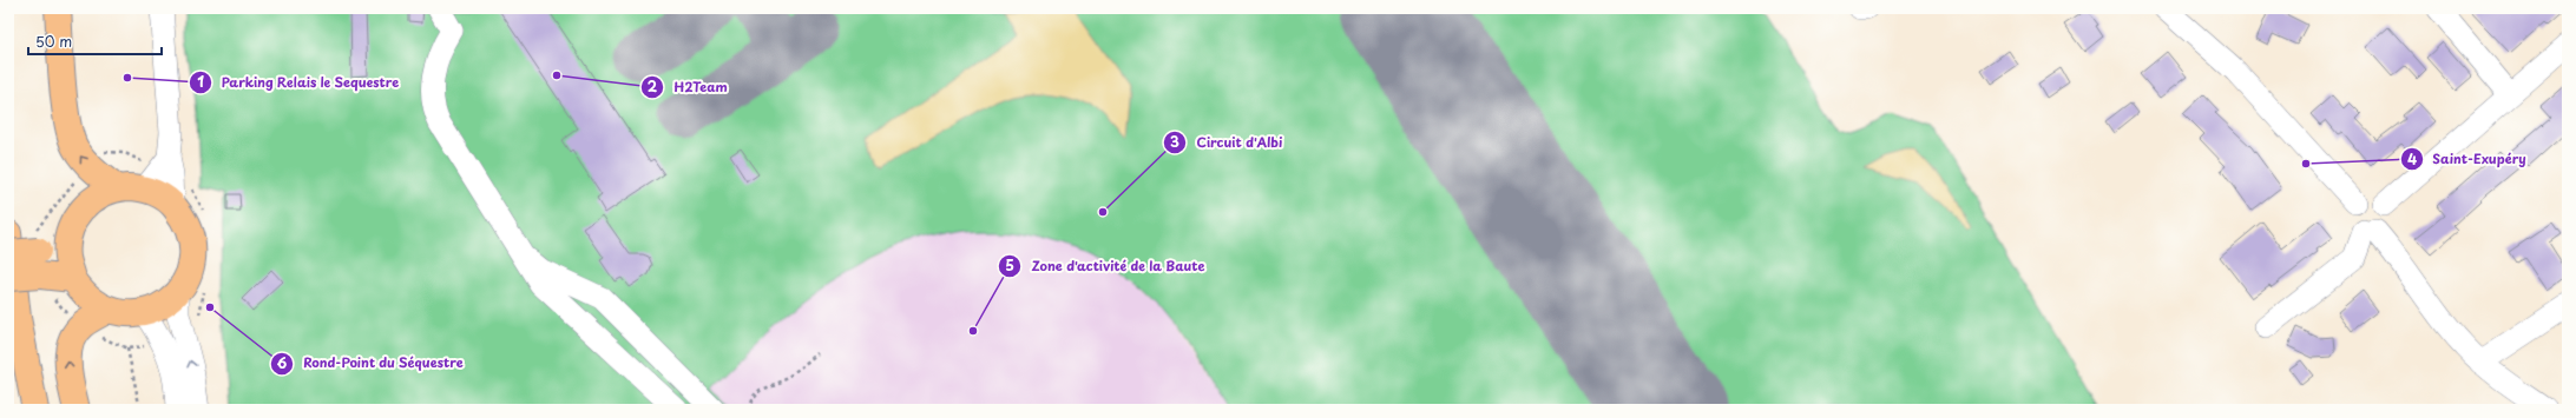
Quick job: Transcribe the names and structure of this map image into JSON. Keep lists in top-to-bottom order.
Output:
{
  "places": [
    "H2Team",
    "Parking Relais le Sequestre",
    "Saint-Exupéry",
    "Circuit d'Albi",
    "Rond-Point du Séquestre",
    "Zone d'activité de la Baute"
  ],
  "scale_bar": "50 m"
}
